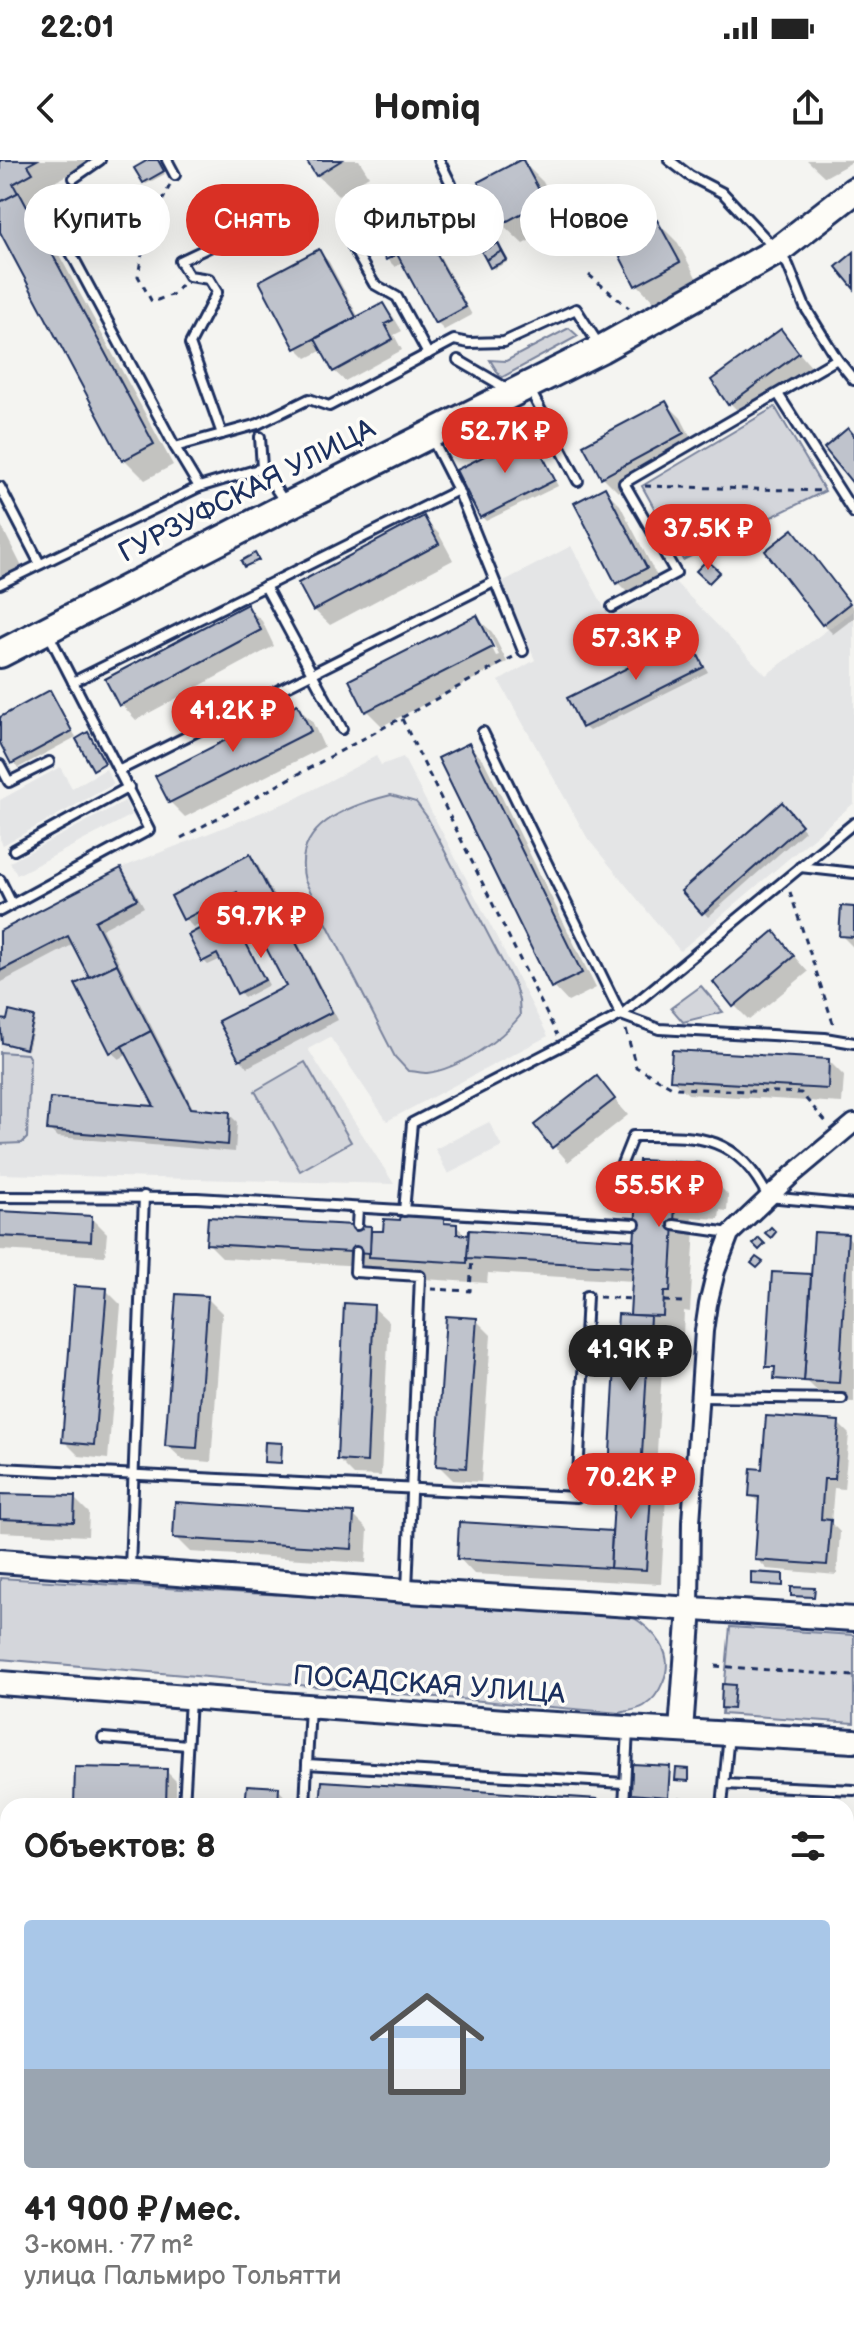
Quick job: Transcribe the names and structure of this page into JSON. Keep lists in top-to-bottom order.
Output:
{
  "streets": {
    "main road": ["ГУРЗУФСКАЯ УЛИЦА"],
    "street": ["ПОСАДСКАЯ УЛИЦА"]
  },
  "page": {
    "status": "22:01",
    "header": "Homiq",
    "chip": [
      "Купить",
      "Снять",
      "Фильтры",
      "Новое"
    ],
    "price": [
      "52.7K ₽",
      "37.5K ₽",
      "57.3K ₽",
      "41.2K ₽",
      "59.7K ₽",
      "55.5K ₽",
      "41.9K ₽",
      "70.2K ₽"
    ],
    "heading": "Объектов: 8",
    "list": [
      {
        "name": "41 900 ₽/мес.",
        "note": "3-комн. · 77 m² · улица Пальмиро Тольятти"
      }
    ]
  }
}
